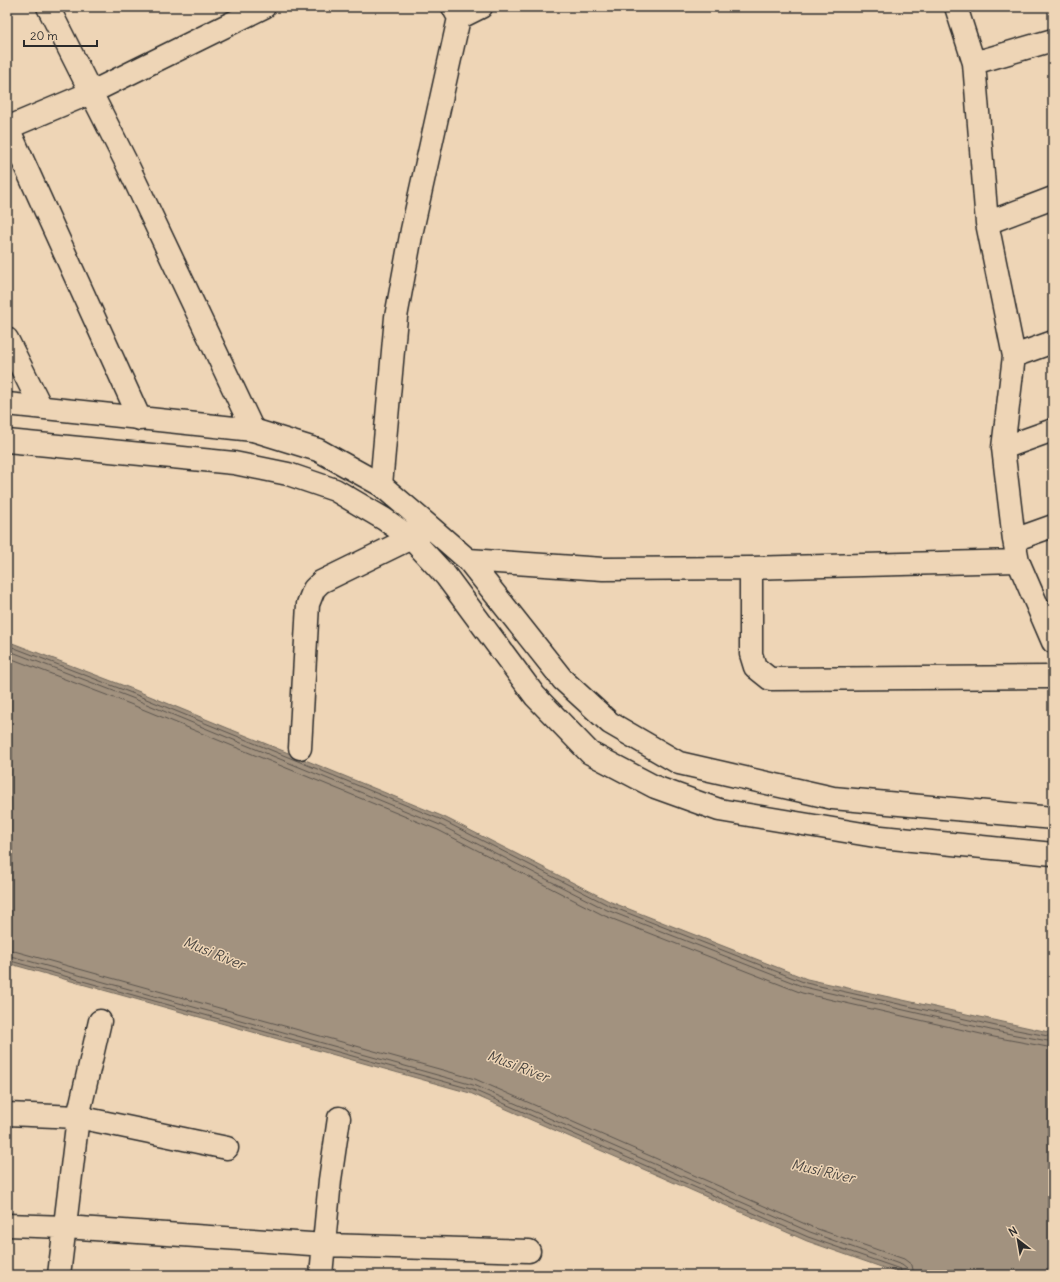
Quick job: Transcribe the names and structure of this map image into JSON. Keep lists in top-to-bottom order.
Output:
{
  "water": ["Musi River"],
  "scale_bar": "20 m",
  "north": "top left"
}
